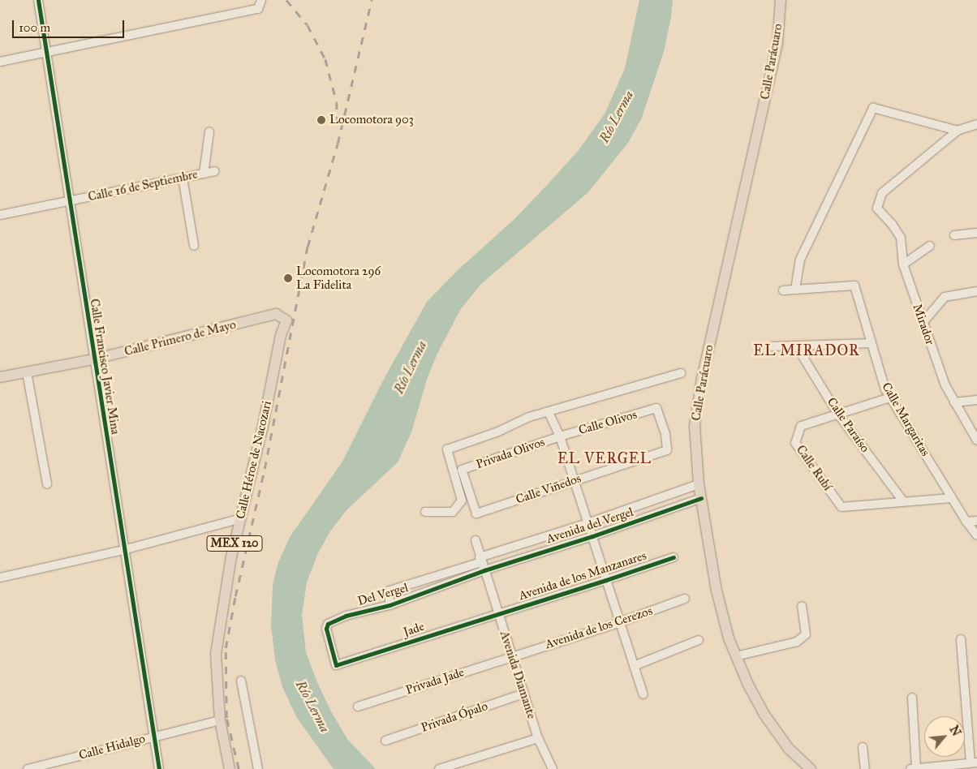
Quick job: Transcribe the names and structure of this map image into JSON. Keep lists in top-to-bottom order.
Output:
{
  "streets": {
    "main road": [
      "Calle Parácuaro",
      "Calle Primero de Mayo",
      "Calle Héroe de Nacozari",
      "MEX 120"
    ],
    "street": [
      "Calle 16 de Septiembre",
      "Mirador",
      "Calle Francisco Javier Mina",
      "Calle Margaritas",
      "Calle Olivos",
      "Calle Paraíso",
      "Privada Olivos",
      "Calle Rubí",
      "Calle Viñedos",
      "Avenida del Vergel",
      "Avenida de los Manzanares",
      "Del Vergel",
      "Avenida de los Cerezos",
      "Jade",
      "Avenida Diamante",
      "Privada Jade",
      "Privada Ópalo",
      "Calle Hidalgo"
    ]
  },
  "crossings": [
    ["Calle Parácuaro", "Avenida del Vergel"],
    ["Calle 16 de Septiembre", "Calle Francisco Javier Mina"],
    ["Calle Primero de Mayo", "Calle Francisco Javier Mina"],
    ["Calle Primero de Mayo", "Calle Héroe de Nacozari"],
    ["Calle Francisco Javier Mina", "Calle Hidalgo"],
    ["Calle Olivos", "Privada Olivos"],
    ["Calle Olivos", "Calle Viñedos"],
    ["Calle Paraíso", "Calle Rubí"],
    ["Privada Olivos", "Calle Viñedos"],
    ["Calle Héroe de Nacozari", "Calle Hidalgo"],
    ["Avenida del Vergel", "Del Vergel"],
    ["Avenida del Vergel", "Avenida Diamante"],
    ["Avenida de los Manzanares", "Jade"],
    ["Avenida de los Manzanares", "Avenida Diamante"],
    ["Del Vergel", "Jade"],
    ["Del Vergel", "Avenida Diamante"],
    ["Avenida de los Cerezos", "Avenida Diamante"],
    ["Avenida de los Cerezos", "Privada Jade"],
    ["Jade", "Avenida Diamante"],
    ["Avenida Diamante", "Privada Jade"],
    ["Avenida Diamante", "Privada Ópalo"]
  ],
  "districts": ["EL MIRADOR", "EL VERGEL"],
  "water": ["Río Lerma"],
  "places": ["Locomotora 903", "Locomotora 296 La Fidelita"],
  "scale_bar": "100 m",
  "north": "top right"
}
